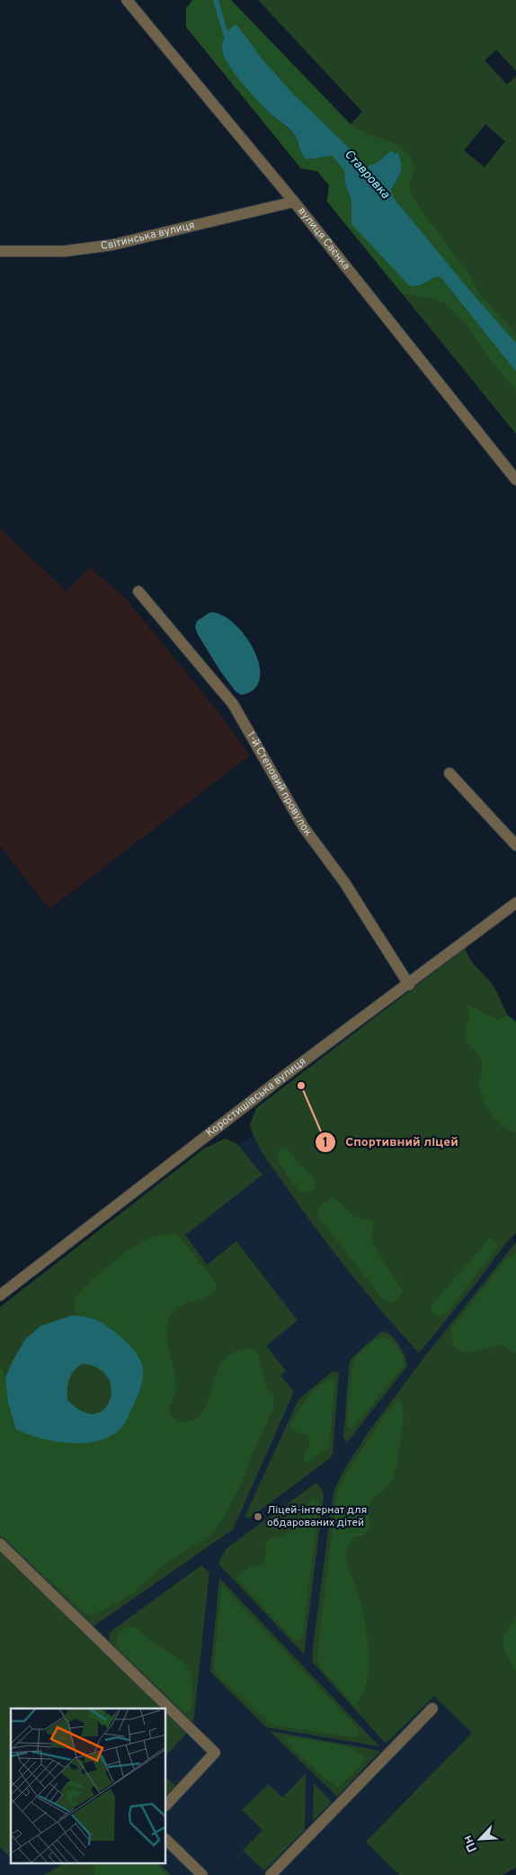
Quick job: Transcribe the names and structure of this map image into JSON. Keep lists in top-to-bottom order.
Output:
{
  "streets": {
    "street": [
      "Світинська вулиця",
      "вулиця Саєнка",
      "1-й Степовий провулок",
      "Коростишівська вулиця"
    ]
  },
  "crossings": [
    ["Світинська вулиця", "вулиця Саєнка"],
    ["1-й Степовий провулок", "Коростишівська вулиця"]
  ],
  "water": ["Ставровка"],
  "places": ["Спортивний ліцей", "Ліцей-інтернат для обдарованих дітей"],
  "north": "bottom left"
}
